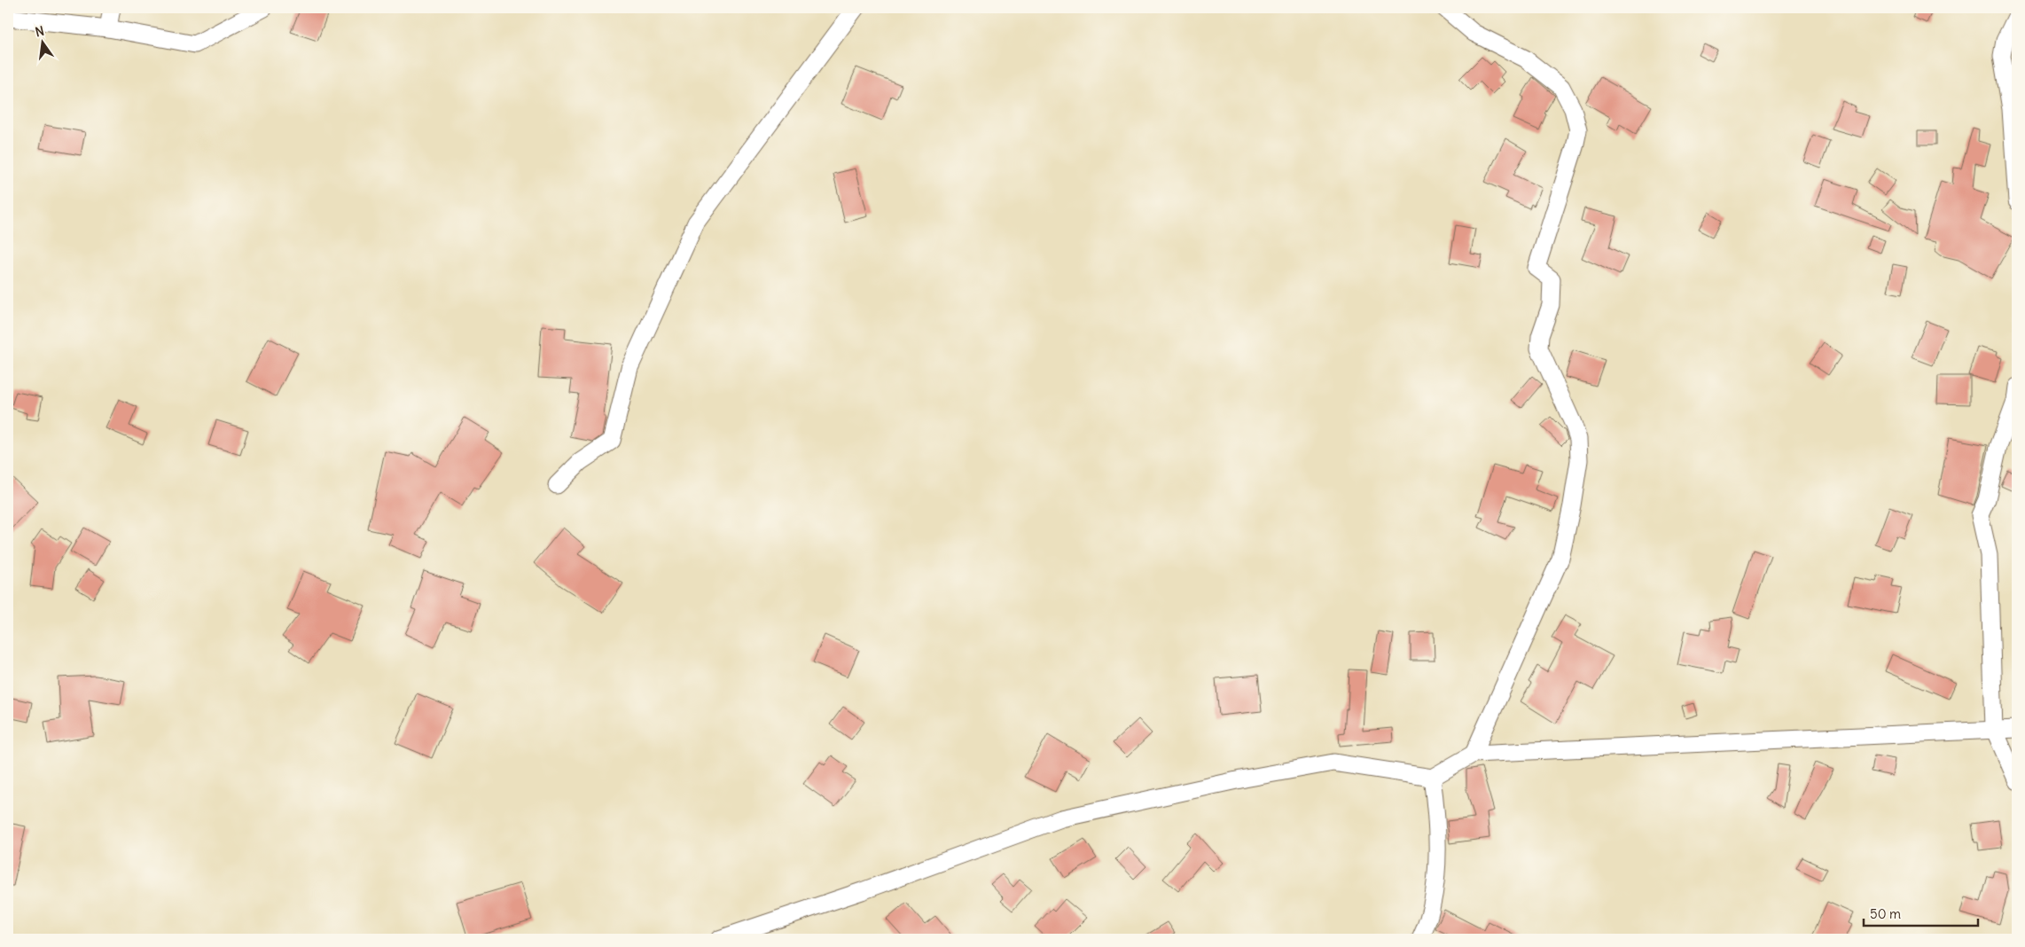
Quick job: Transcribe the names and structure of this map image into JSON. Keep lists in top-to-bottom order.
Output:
{
  "scale_bar": "50 m",
  "north": "top"
}
